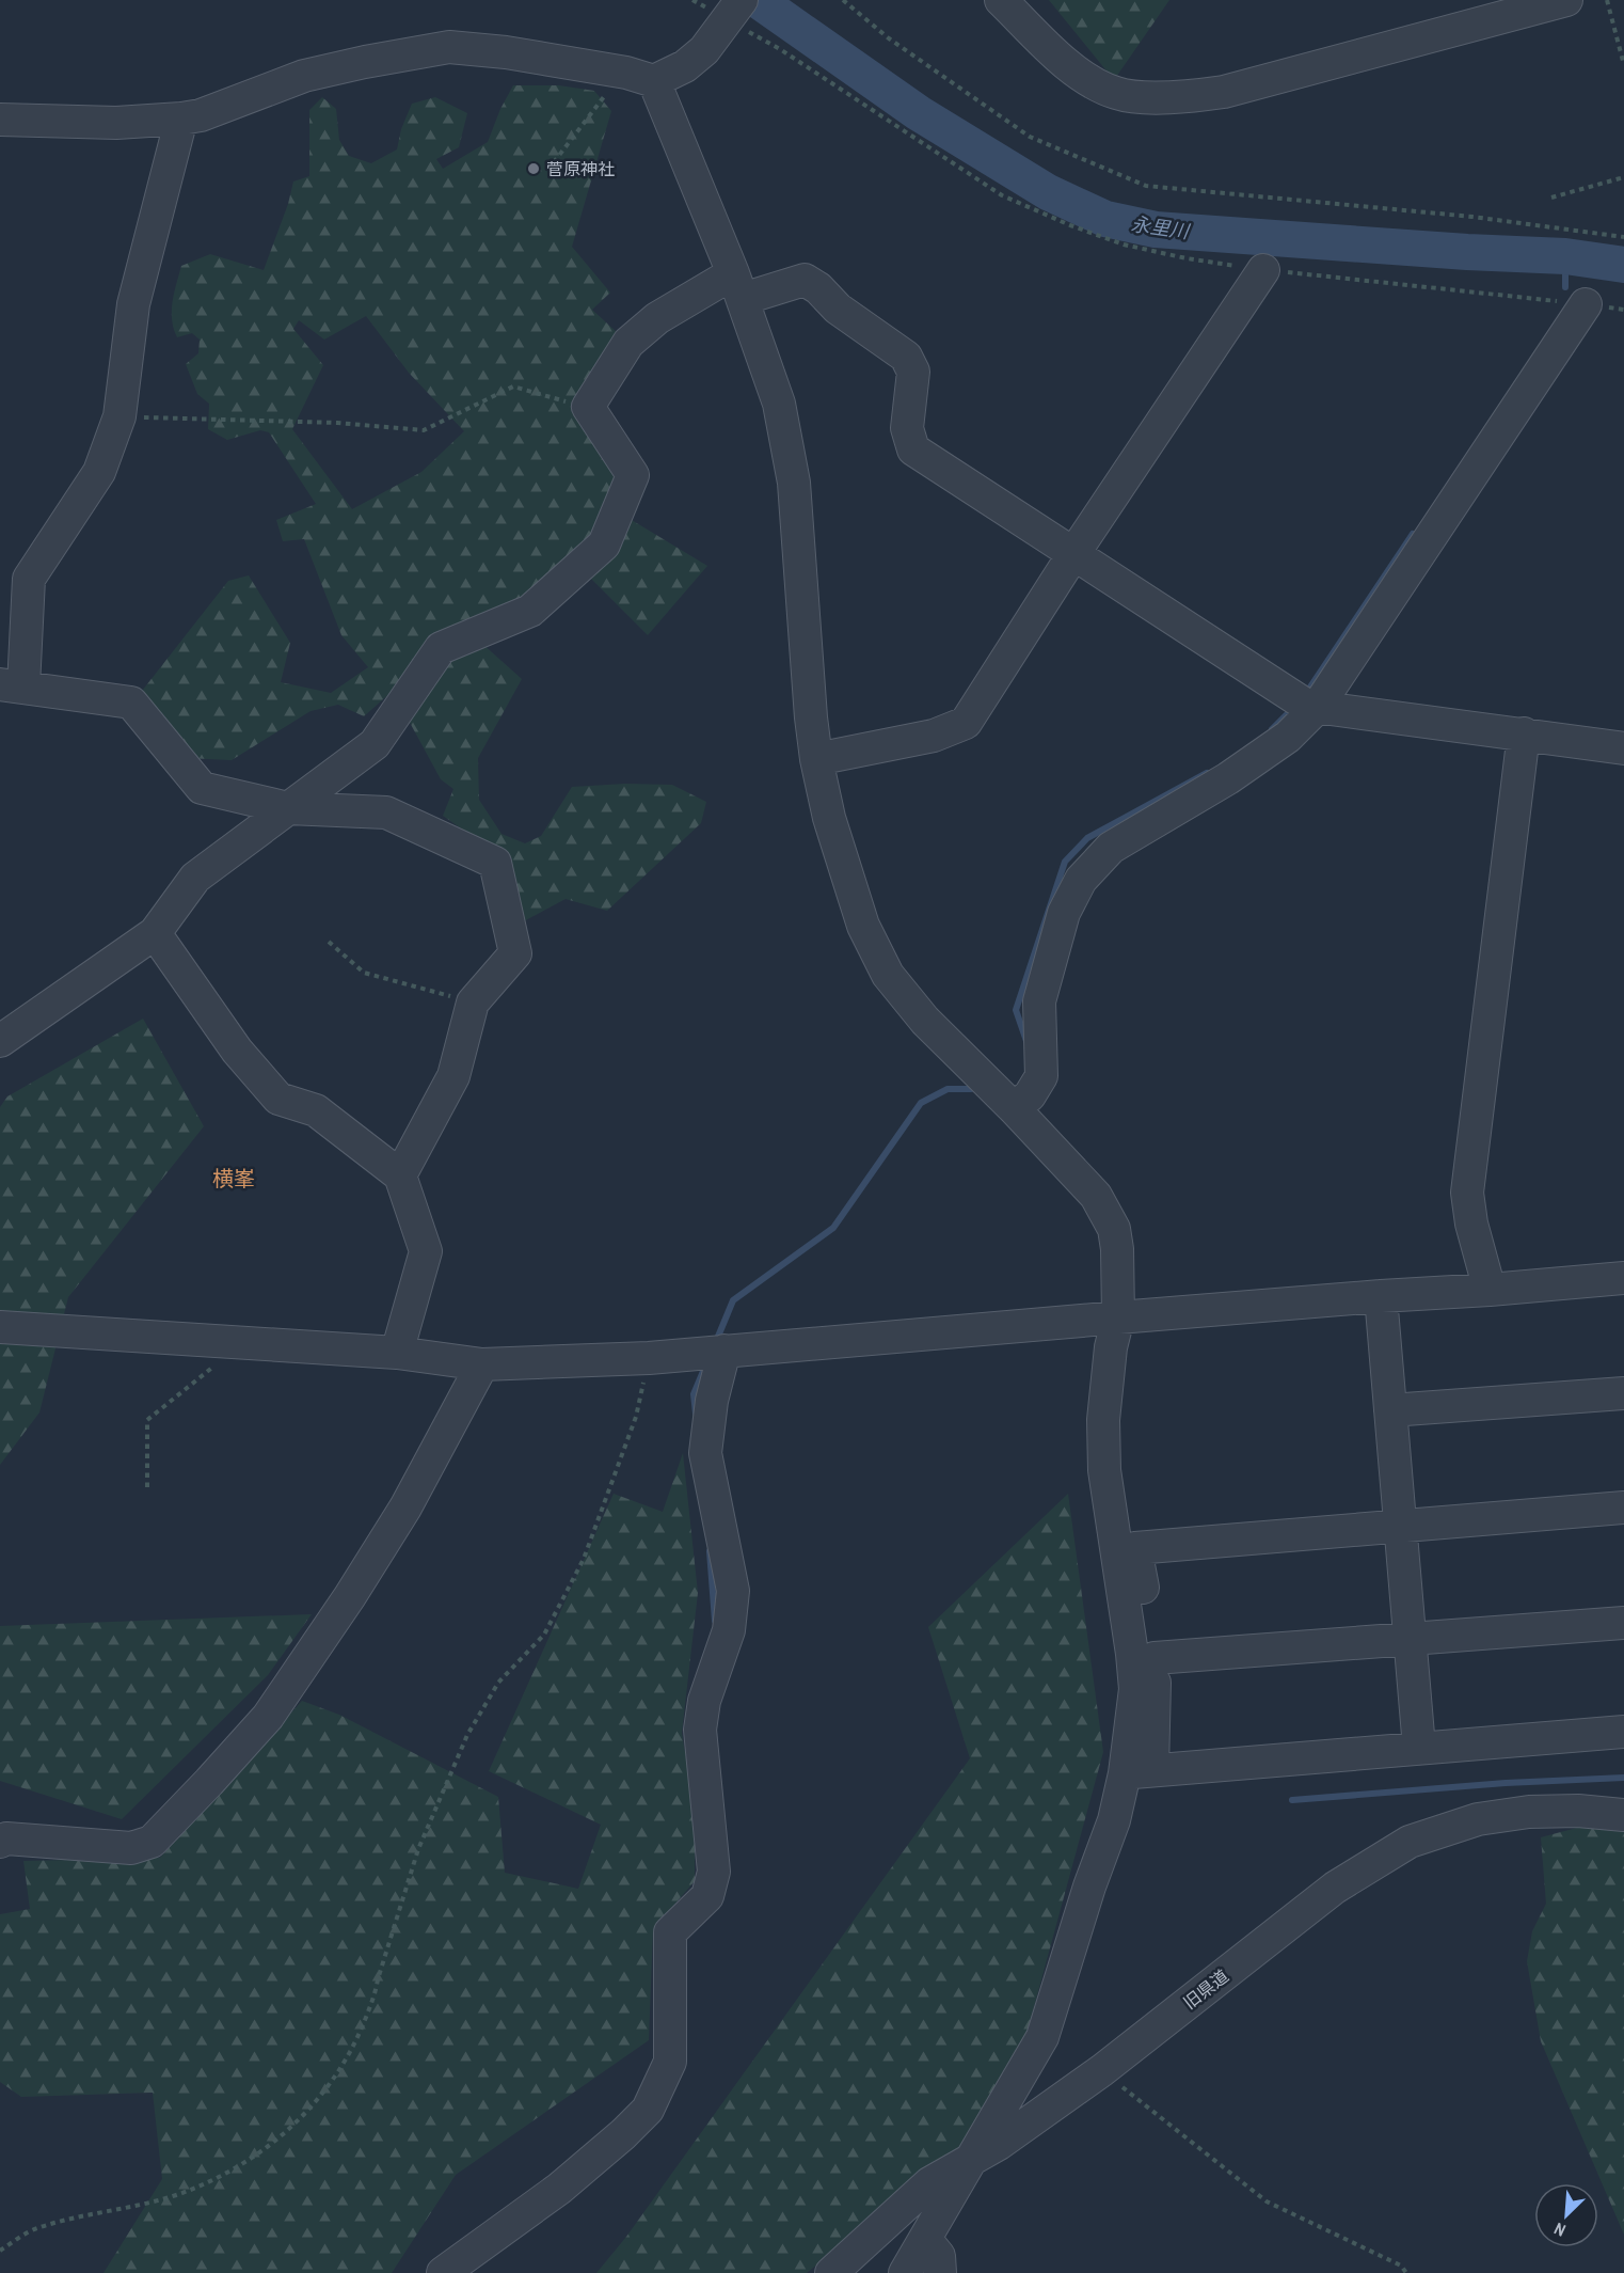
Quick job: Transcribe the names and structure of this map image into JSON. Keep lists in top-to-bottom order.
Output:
{
  "streets": {
    "street": ["旧県道"]
  },
  "districts": ["横峯"],
  "water": ["永里川"],
  "places": ["菅原神社"],
  "north": "bottom left"
}
